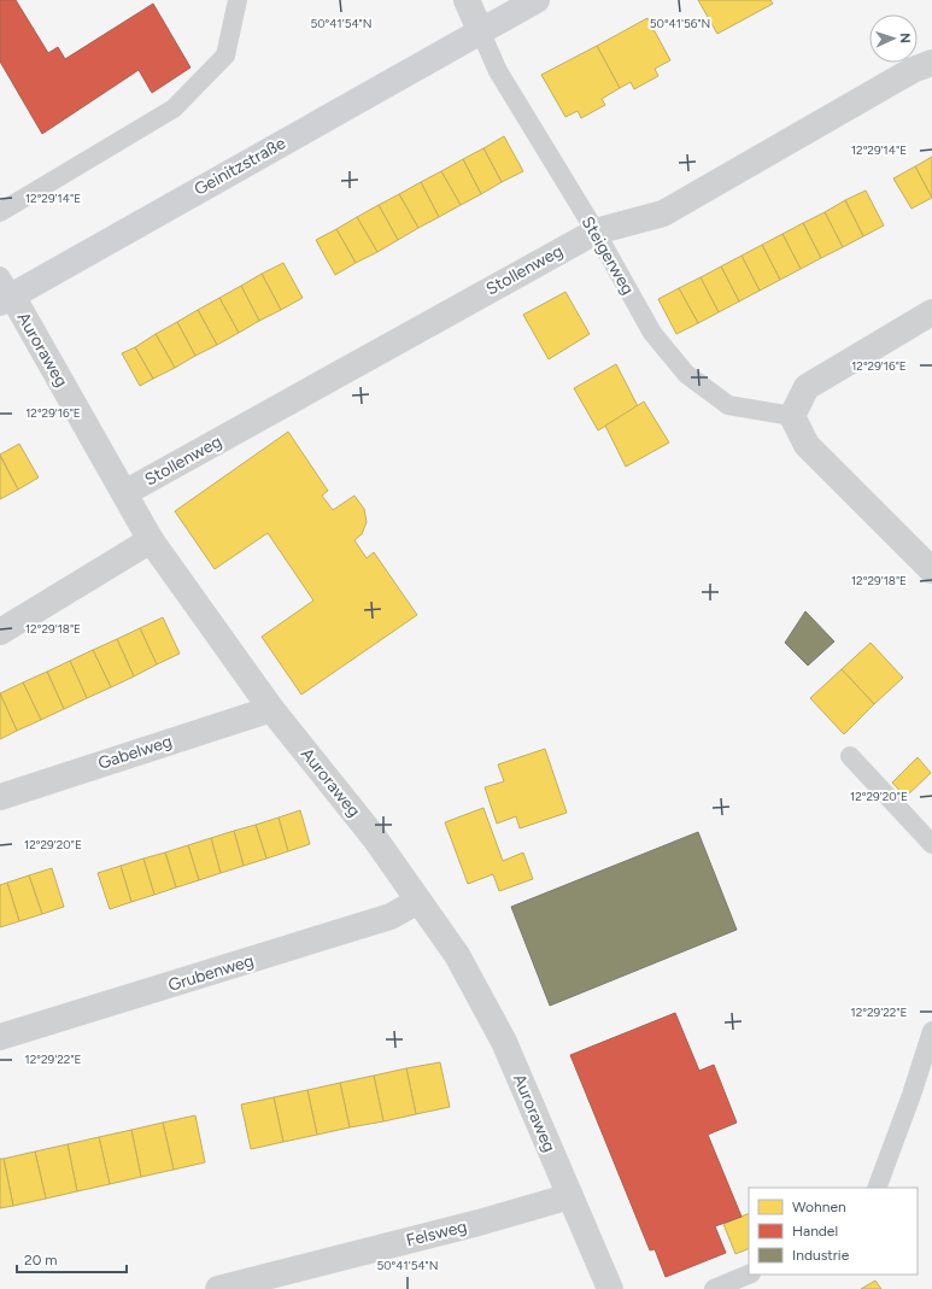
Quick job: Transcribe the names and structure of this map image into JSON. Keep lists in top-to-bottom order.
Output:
{
  "streets": {
    "main road": ["Geinitzstraße"],
    "street": [
      "Stollenweg",
      "Auroraweg",
      "Gabelweg",
      "Grubenweg",
      "Felsweg"
    ],
    "lane": ["Steigerweg"]
  },
  "crossings": [
    ["Geinitzstraße", "Steigerweg"],
    ["Geinitzstraße", "Auroraweg"],
    ["Steigerweg", "Stollenweg"],
    ["Stollenweg", "Auroraweg"],
    ["Auroraweg", "Gabelweg"],
    ["Auroraweg", "Grubenweg"],
    ["Auroraweg", "Felsweg"]
  ],
  "legend": ["Wohnen", "Handel", "Industrie"],
  "scale_bar": "20 m",
  "north": "right",
  "coordinates": [
    "50°41'54\"N",
    "50°41'56\"N",
    "12°29'14\"E",
    "12°29'16\"E",
    "12°29'18\"E",
    "12°29'20\"E",
    "12°29'22\"E"
  ]
}
